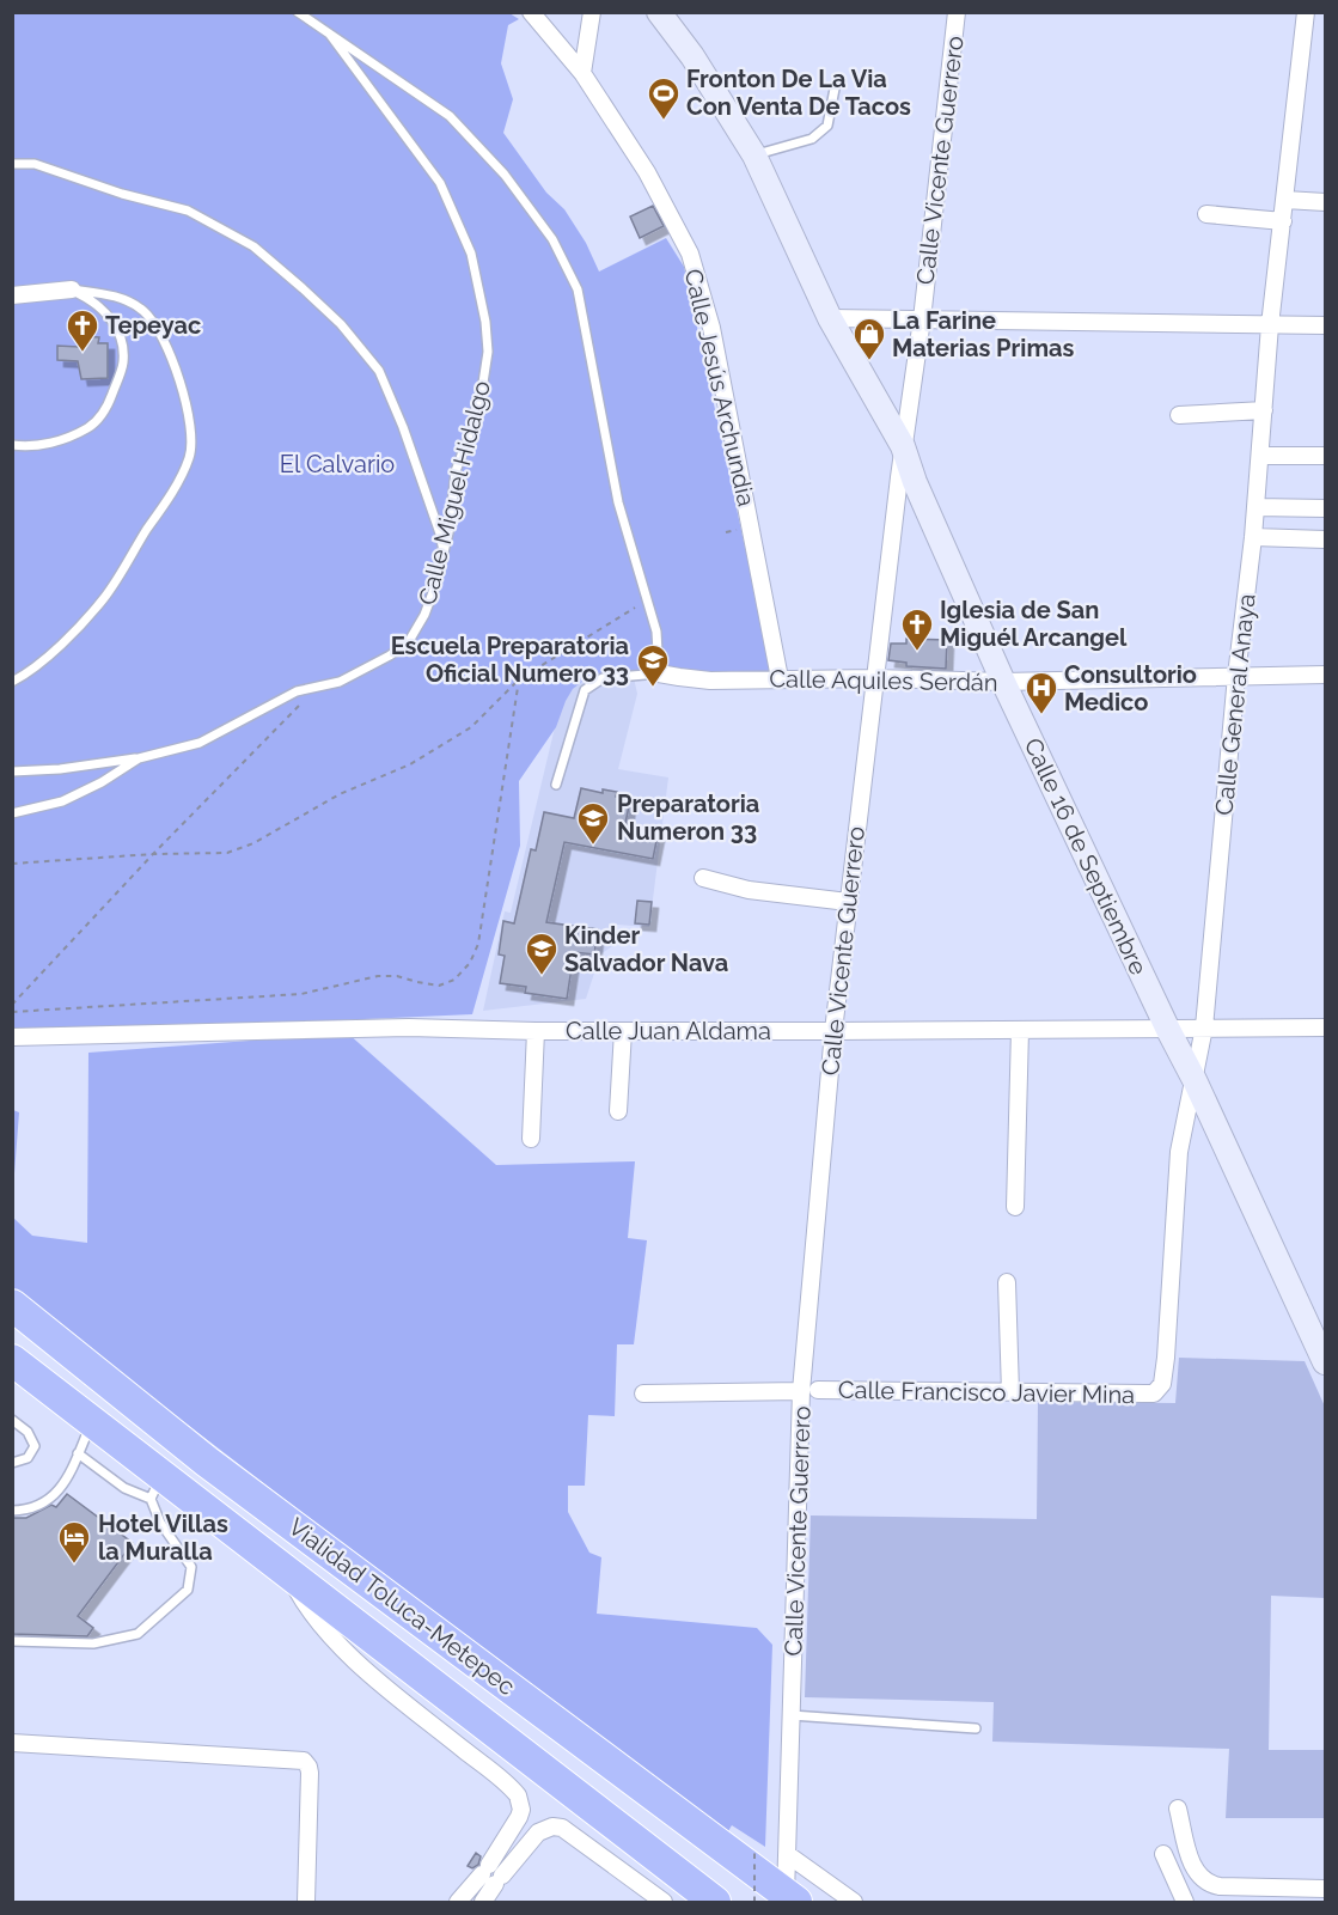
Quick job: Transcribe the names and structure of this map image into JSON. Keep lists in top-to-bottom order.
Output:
{
  "streets": {
    "highway": ["Vialidad Toluca-Metepec"],
    "street": [
      "Calle Vicente Guerrero",
      "Calle Jesús Archundia",
      "Calle Aquiles Serdán",
      "Calle General Anaya",
      "Calle 16 de Septiembre",
      "Calle Juan Aldama",
      "Calle Francisco Javier Mina"
    ],
    "lane": ["Calle Miguel Hidalgo"]
  },
  "crossings": [
    ["Calle Vicente Guerrero", "Calle Aquiles Serdán"],
    ["Calle Vicente Guerrero", "Calle 16 de Septiembre"],
    ["Calle Vicente Guerrero", "Calle Juan Aldama"],
    ["Calle Vicente Guerrero", "Calle Francisco Javier Mina"],
    ["Calle Vicente Guerrero", "Vialidad Toluca-Metepec"],
    ["Calle Jesús Archundia", "Calle Aquiles Serdán"],
    ["Calle Aquiles Serdán", "Calle General Anaya"],
    ["Calle Aquiles Serdán", "Calle 16 de Septiembre"],
    ["Calle General Anaya", "Calle 16 de Septiembre"],
    ["Calle General Anaya", "Calle Juan Aldama"],
    ["Calle General Anaya", "Calle Francisco Javier Mina"],
    ["Calle 16 de Septiembre", "Calle Juan Aldama"]
  ],
  "parks": ["El Calvario"],
  "places": {
    "sports": ["Fronton De La Via Con Venta De Tacos"],
    "church": ["Tepeyac", "Iglesia de San Miguél Arcangel"],
    "shop": ["La Farine Materias Primas"],
    "school or university": ["Escuela Preparatoria Oficial Numero 33", "Preparatoria Numeron 33", "Kinder Salvador Nava"],
    "hospital": ["Consultorio Medico"],
    "hotel": ["Hotel Villas la Muralla"]
  }
}
